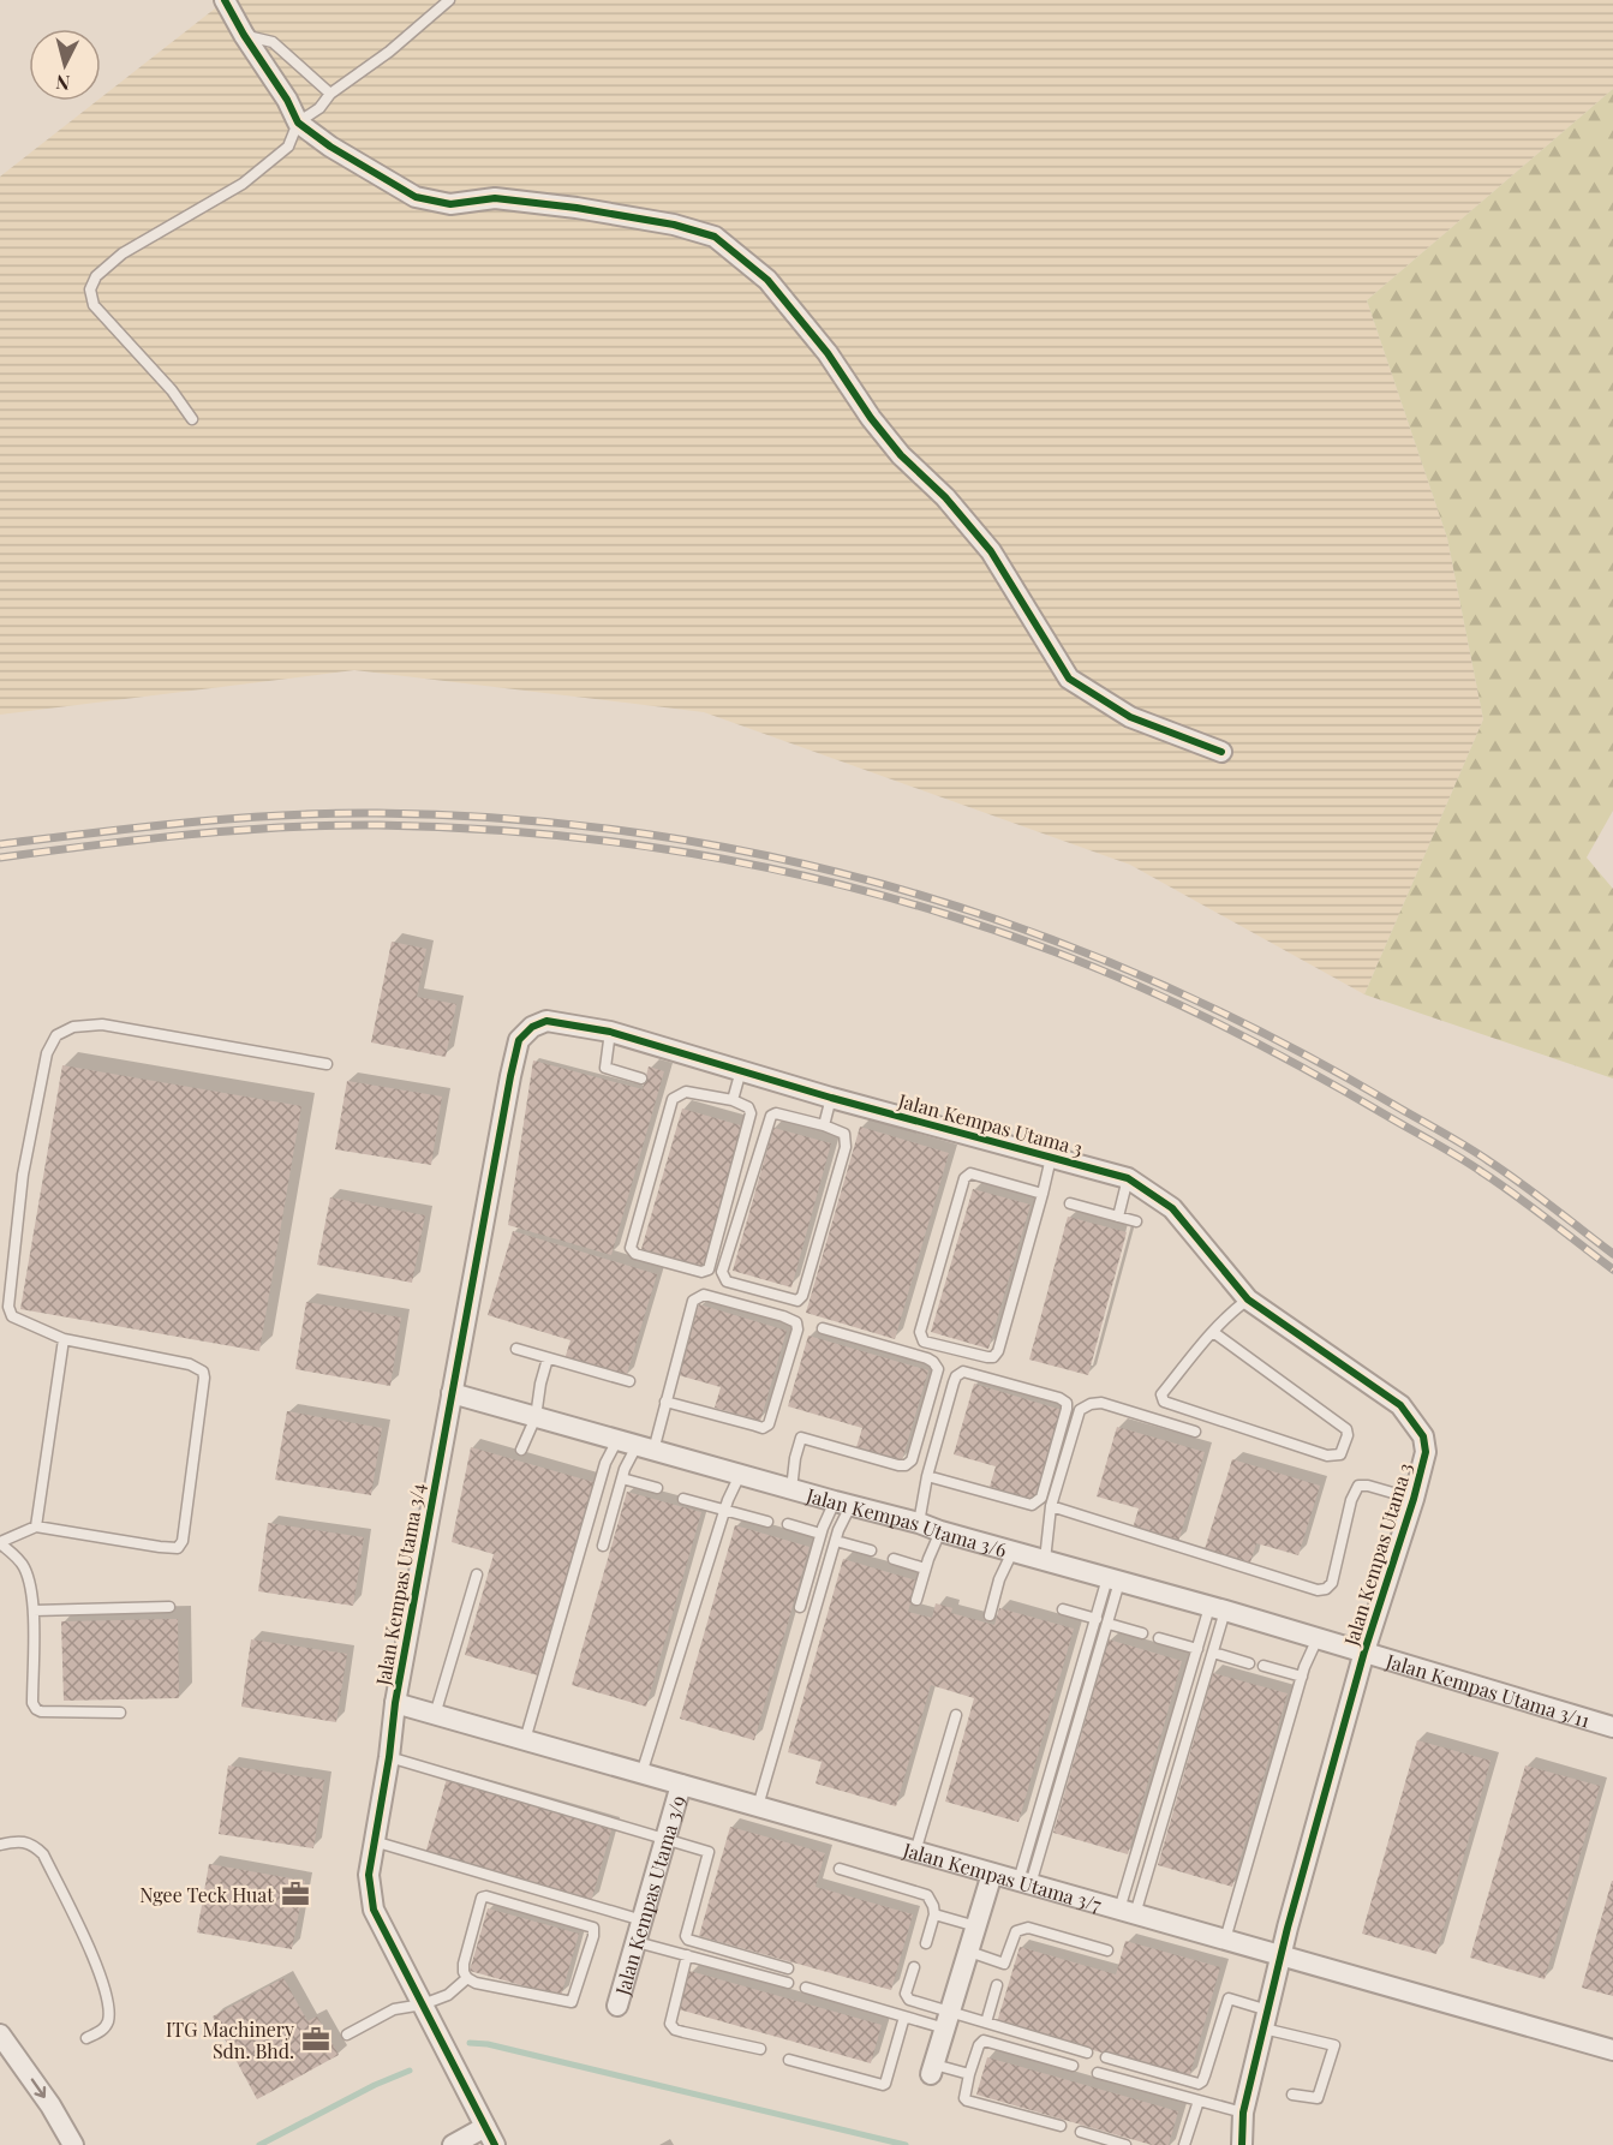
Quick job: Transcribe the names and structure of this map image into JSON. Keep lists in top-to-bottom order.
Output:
{
  "streets": {
    "street": [
      "Jalan Kempas Utama 3",
      "Jalan Kempas Utama 3/6",
      "Jalan Kempas Utama 3/4",
      "Jalan Kempas Utama 3/11",
      "Jalan Kempas Utama 3/7",
      "Jalan Kempas Utama 3/9"
    ]
  },
  "crossings": [
    ["Jalan Kempas Utama 3", "Jalan Kempas Utama 3/6"],
    ["Jalan Kempas Utama 3", "Jalan Kempas Utama 3/4"],
    ["Jalan Kempas Utama 3", "Jalan Kempas Utama 3/11"],
    ["Jalan Kempas Utama 3", "Jalan Kempas Utama 3/7"],
    ["Jalan Kempas Utama 3/6", "Jalan Kempas Utama 3/4"],
    ["Jalan Kempas Utama 3/6", "Jalan Kempas Utama 3/11"],
    ["Jalan Kempas Utama 3/4", "Jalan Kempas Utama 3/7"],
    ["Jalan Kempas Utama 3/7", "Jalan Kempas Utama 3/9"]
  ],
  "places": {
    "office": ["Ngee Teck Huat", "ITG Machinery Sdn. Bhd."]
  },
  "north": "bottom"
}
